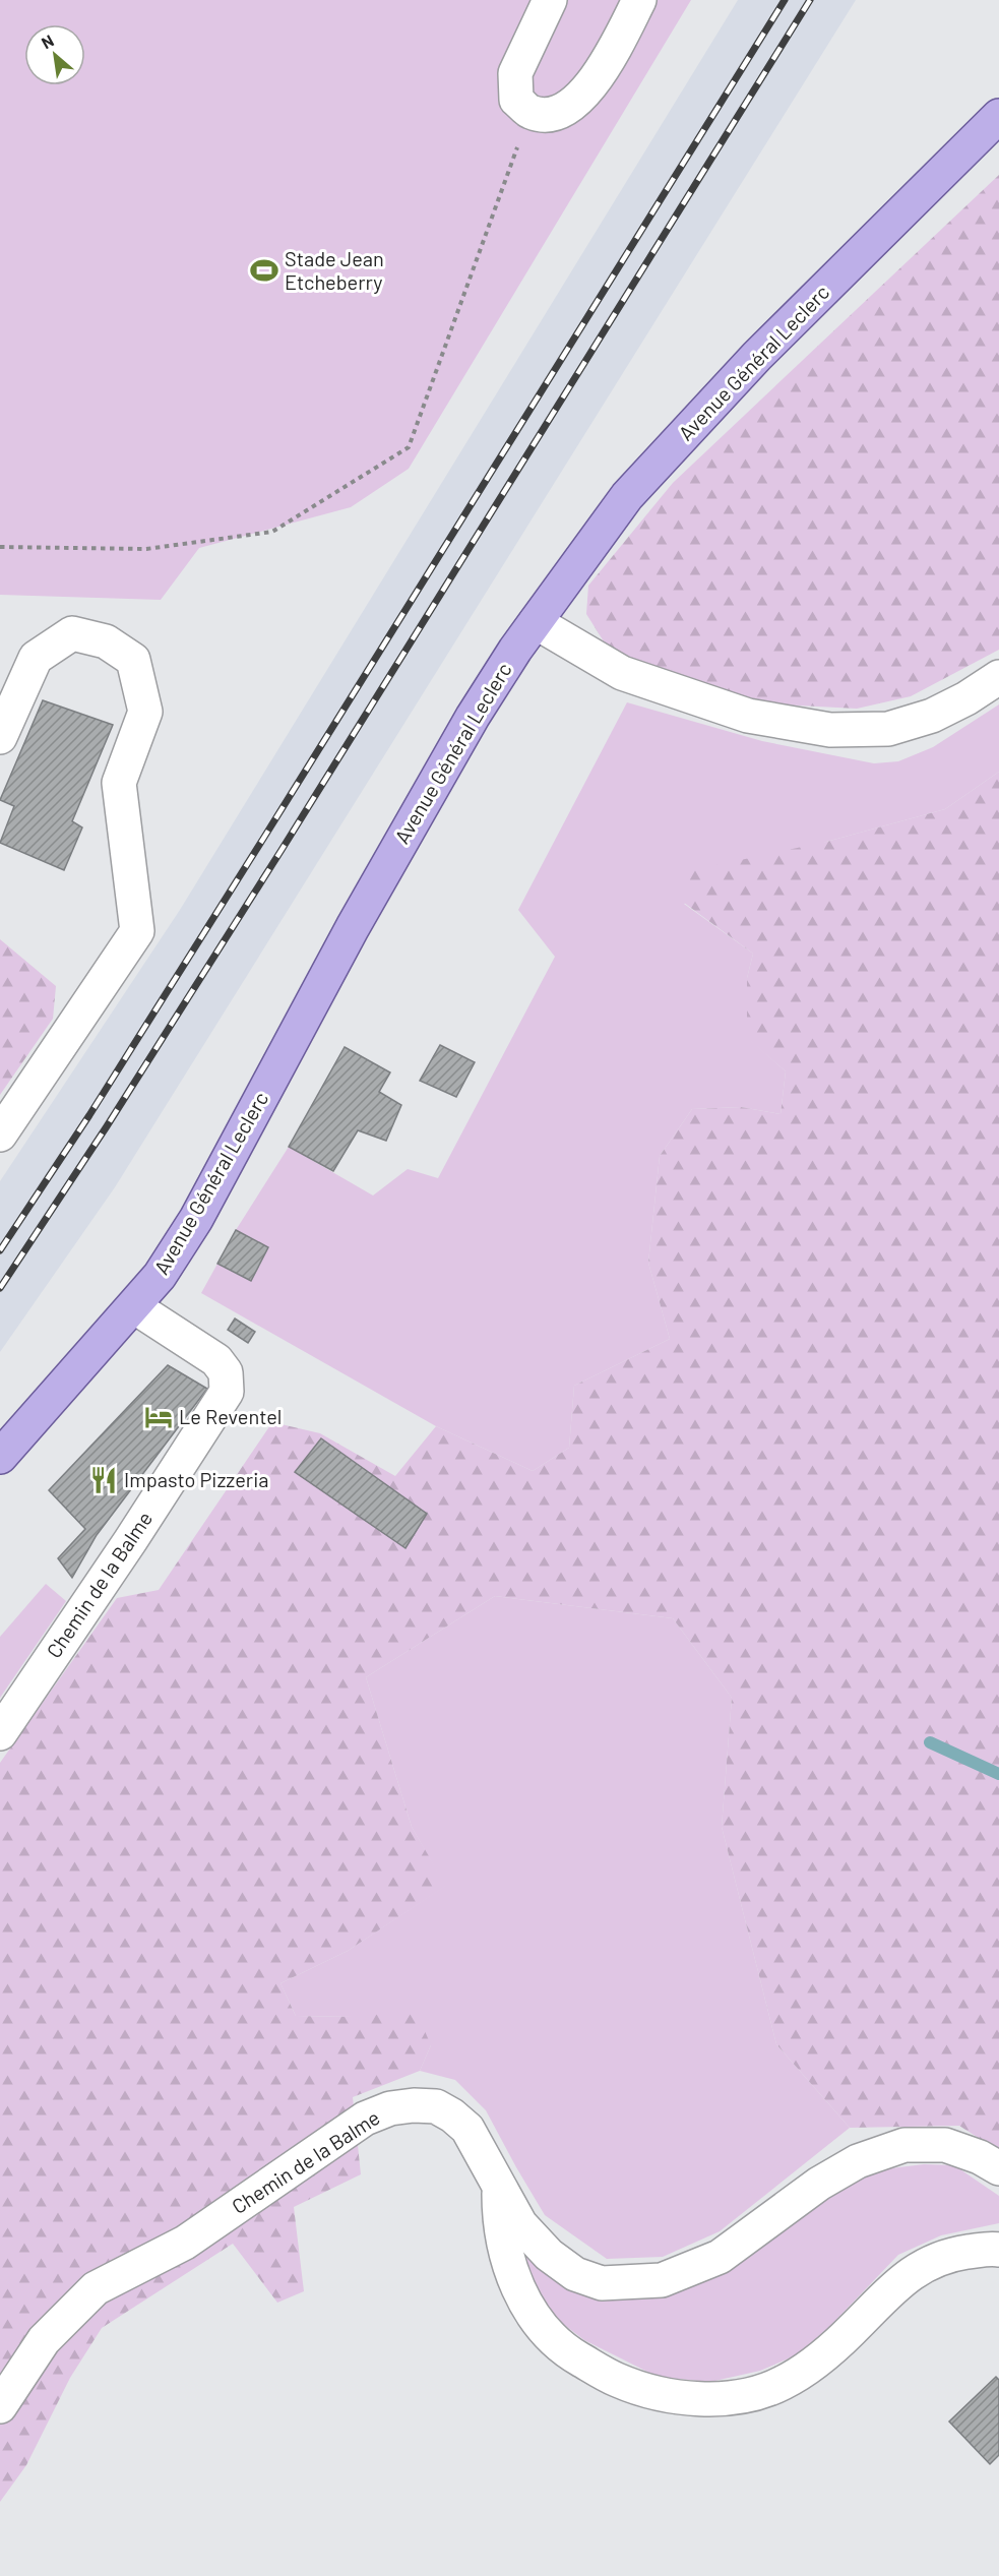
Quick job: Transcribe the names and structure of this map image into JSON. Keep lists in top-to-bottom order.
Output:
{
  "streets": {
    "main road": ["Avenue Général Leclerc"],
    "street": ["Chemin de la Balme"]
  },
  "crossings": [
    ["Avenue Général Leclerc", "Chemin de la Balme"]
  ],
  "places": {
    "sports": ["Stade Jean Etcheberry"],
    "hotel": ["Le Reventel"],
    "restaurant": ["Impasto Pizzeria"]
  },
  "north": "top left"
}
